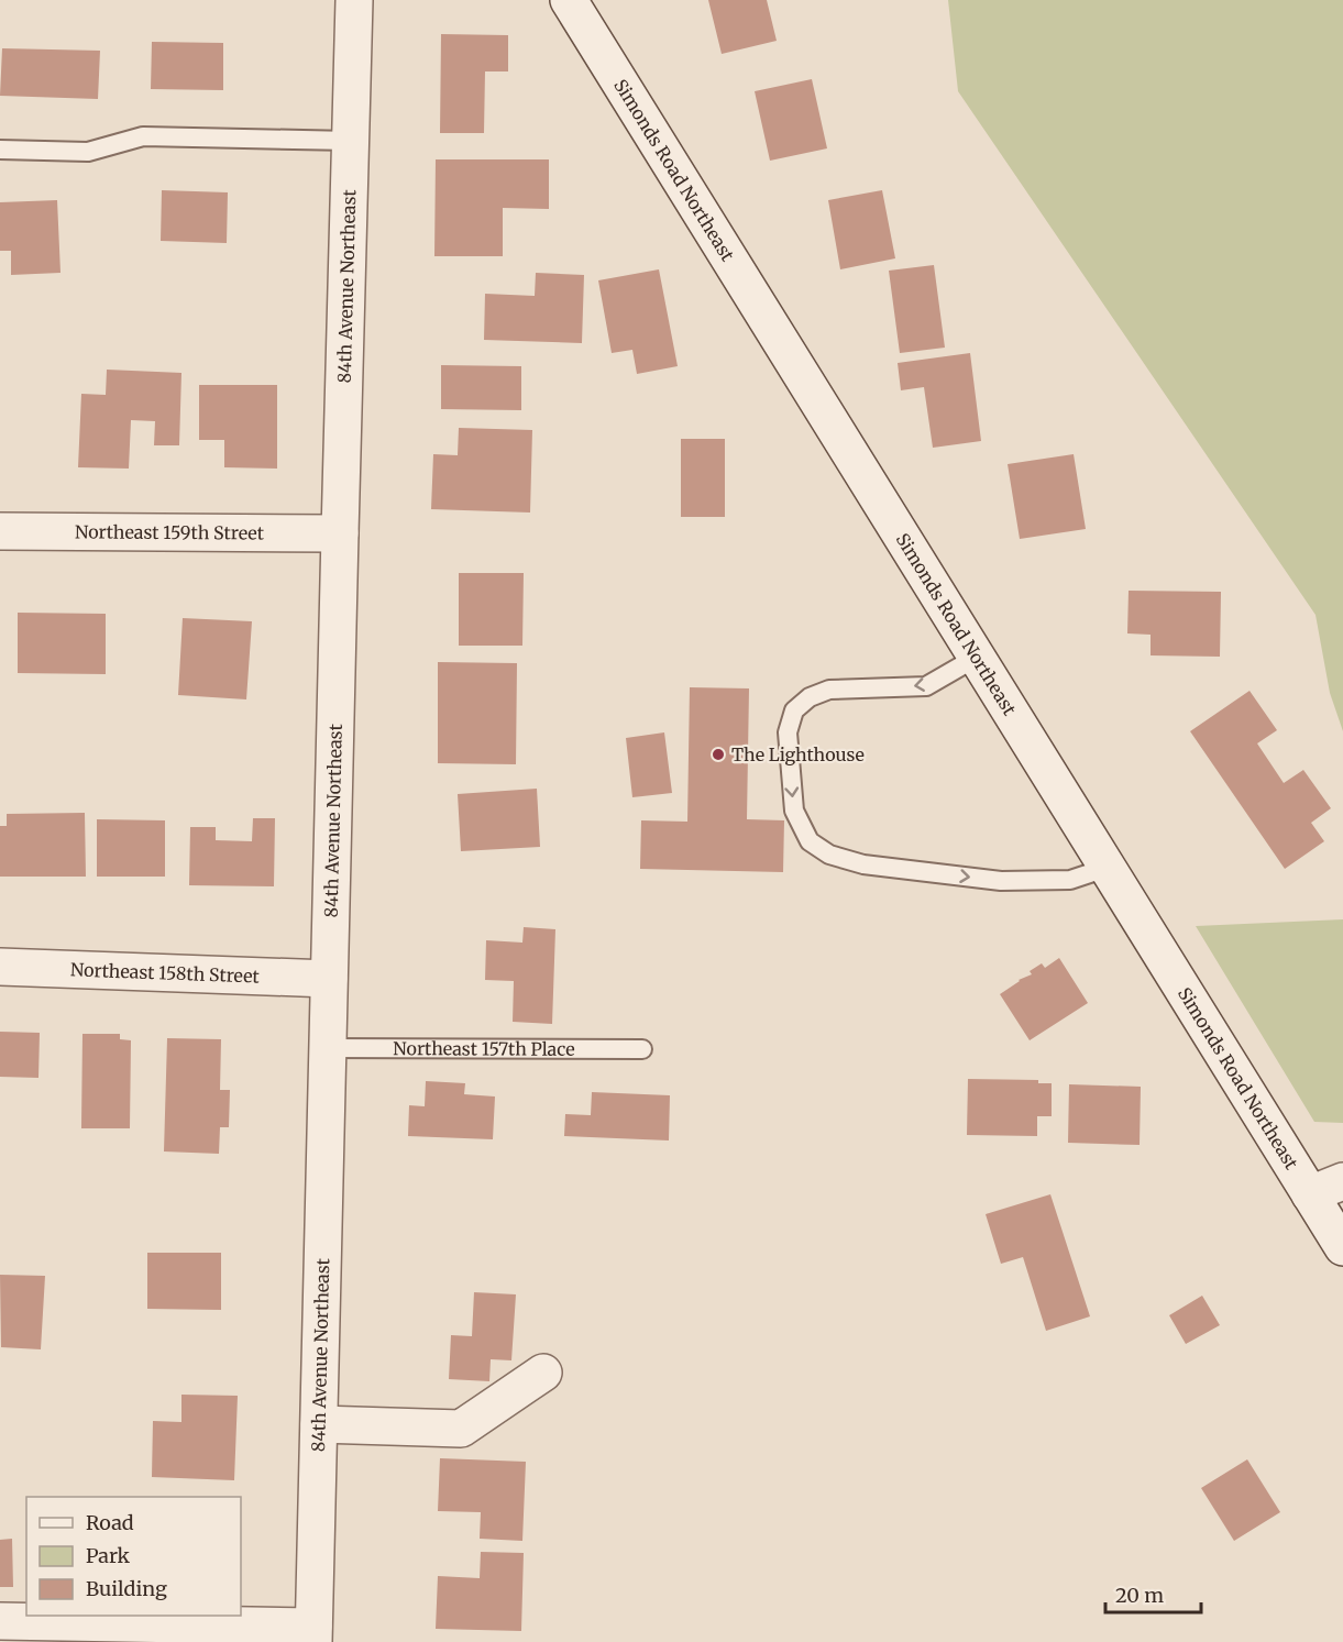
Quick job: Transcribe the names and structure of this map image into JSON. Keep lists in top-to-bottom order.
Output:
{
  "streets": {
    "street": [
      "Simonds Road Northeast",
      "84th Avenue Northeast",
      "Northeast 159th Street",
      "Northeast 158th Street"
    ],
    "lane": ["Northeast 157th Place"]
  },
  "crossings": [
    ["84th Avenue Northeast", "Northeast 159th Street"],
    ["84th Avenue Northeast", "Northeast 158th Street"],
    ["84th Avenue Northeast", "Northeast 157th Place"]
  ],
  "places": ["The Lighthouse"],
  "legend": ["Road", "Park", "Building"],
  "scale_bar": "20 m"
}
